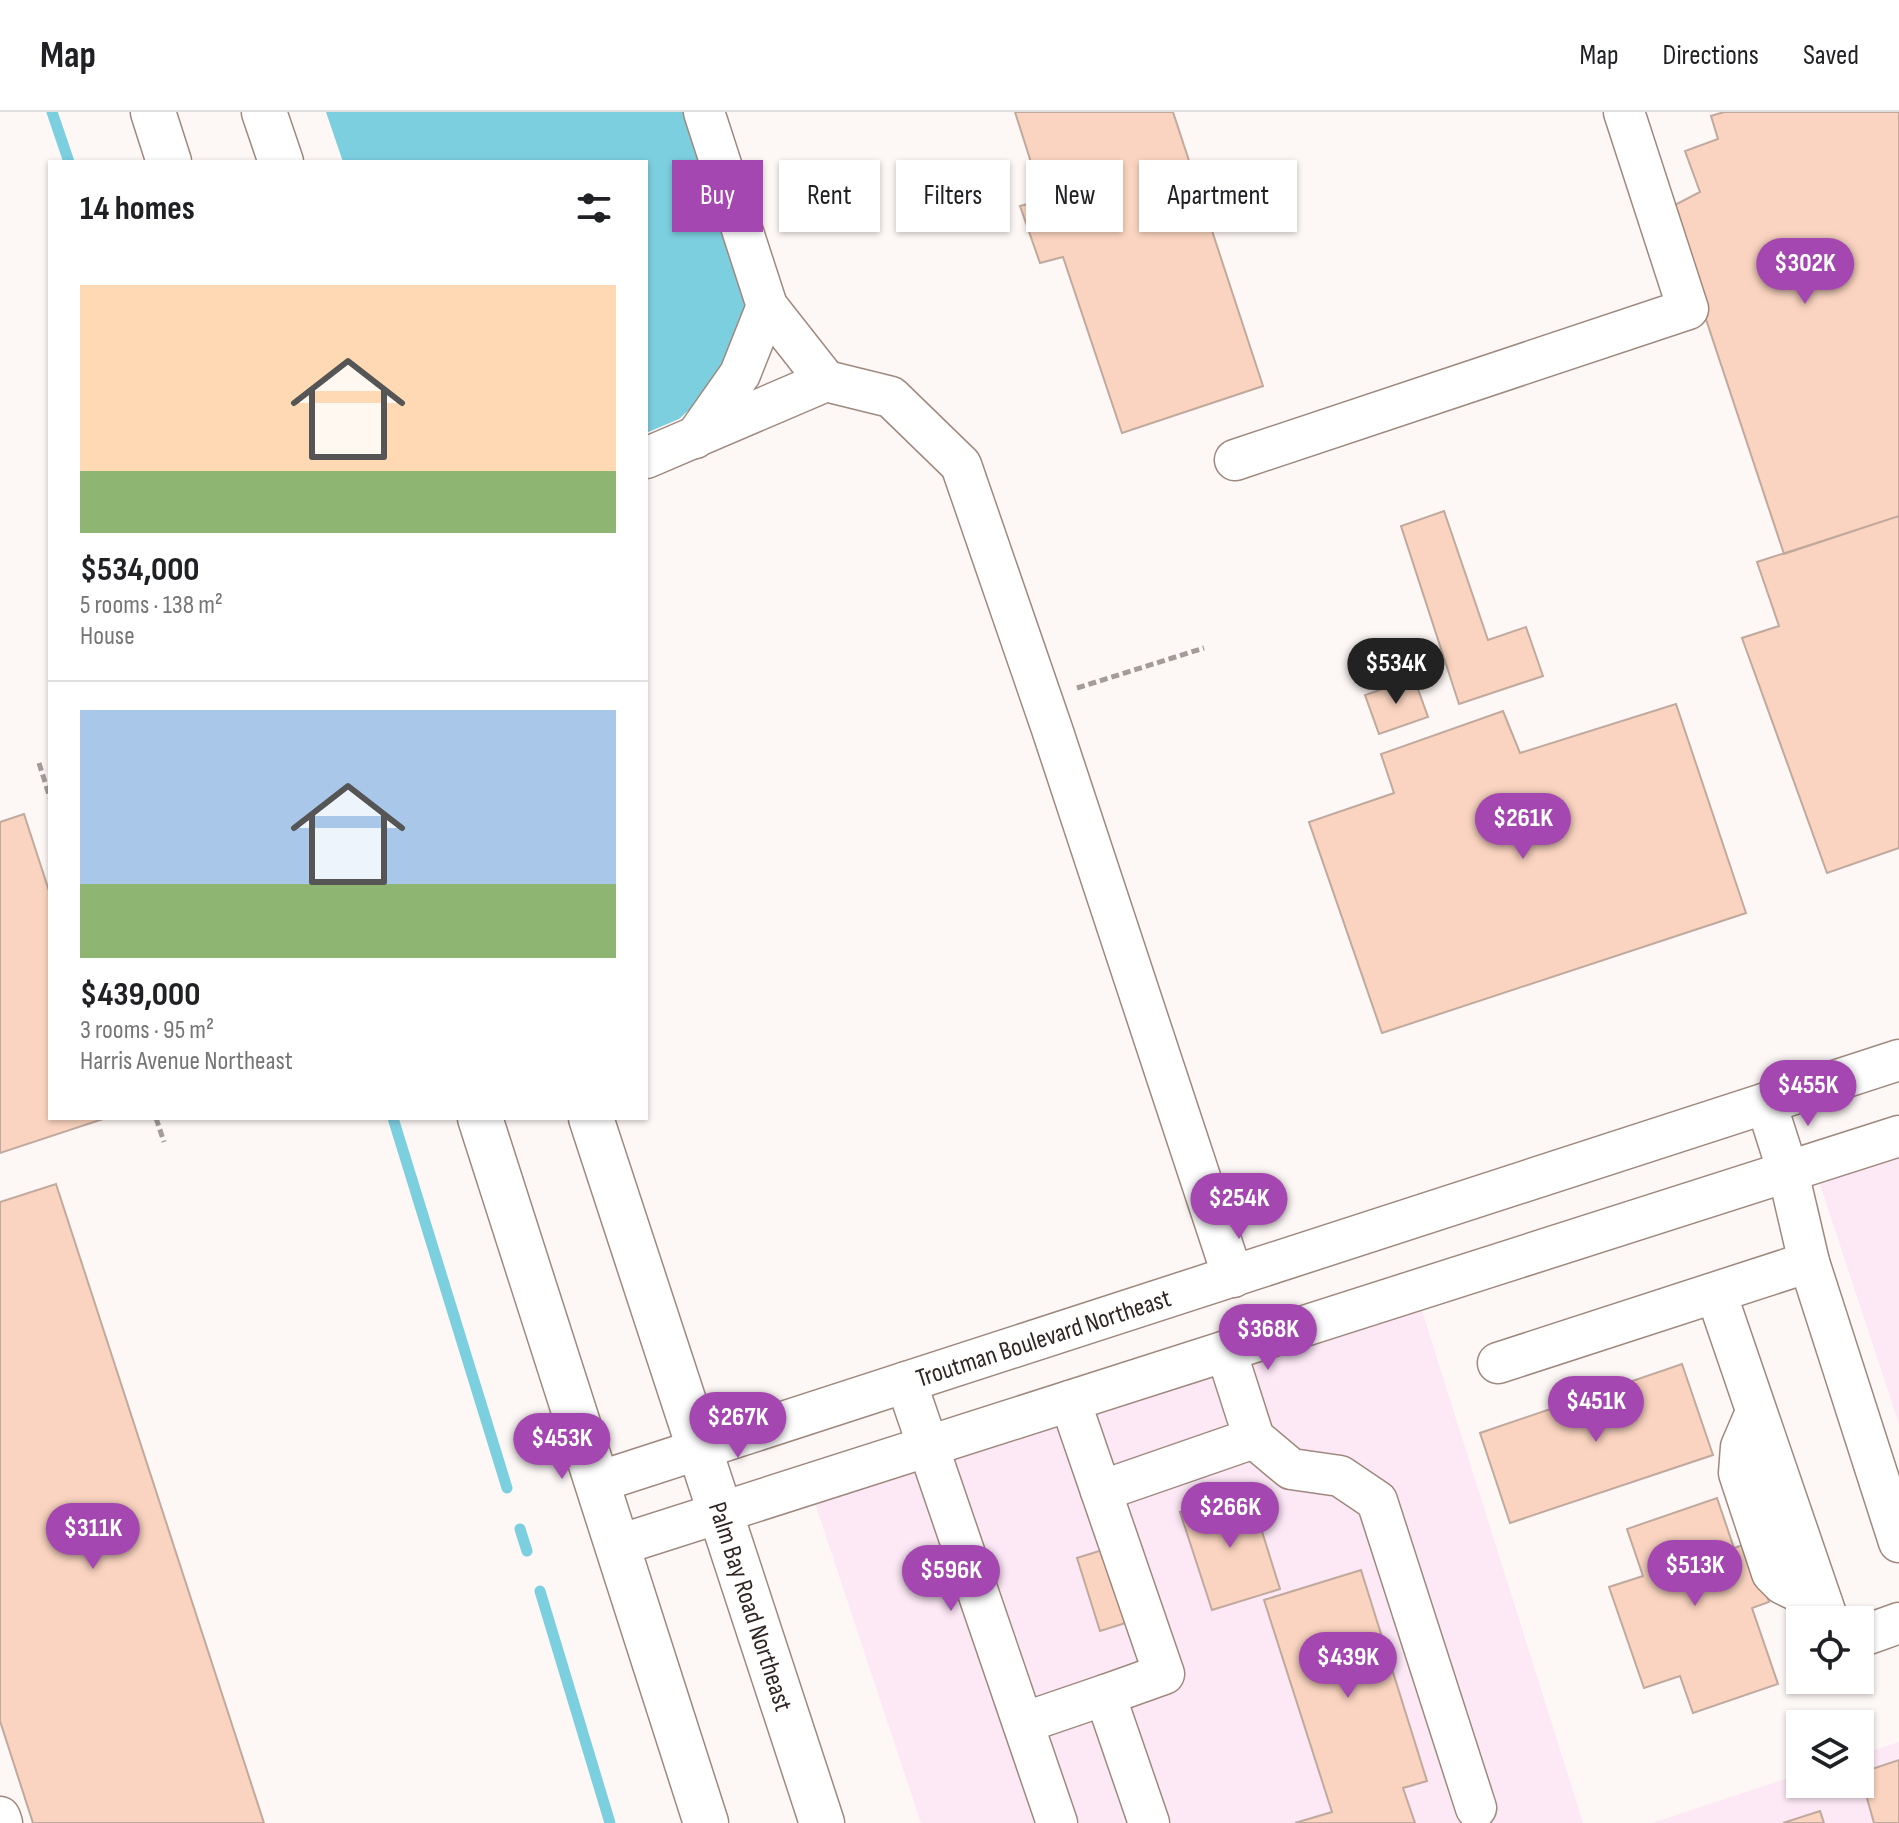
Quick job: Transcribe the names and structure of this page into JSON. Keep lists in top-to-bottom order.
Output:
{
  "streets": {
    "main road": ["Palm Bay Road Northeast"],
    "street": ["Troutman Boulevard Northeast"]
  },
  "crossings": [
    ["Troutman Boulevard Northeast", "Palm Bay Road Northeast"]
  ],
  "page": {
    "header": "Map",
    "nav": ["Map", "Directions", "Saved"],
    "chip": [
      "Buy",
      "Rent",
      "Filters",
      "New",
      "Apartment"
    ],
    "heading": "14 homes",
    "price": [
      "$302K",
      "$534K",
      "$261K",
      "$455K",
      "$254K",
      "$368K",
      "$451K",
      "$267K",
      "$453K",
      "$266K",
      "$311K",
      "$513K",
      "$596K",
      "$439K"
    ],
    "list": [
      {
        "name": "$534,000",
        "note": "5 rooms · 138 m² · House"
      },
      {
        "name": "$439,000",
        "note": "3 rooms · 95 m² · Harris Avenue Northeast"
      }
    ]
  }
}
